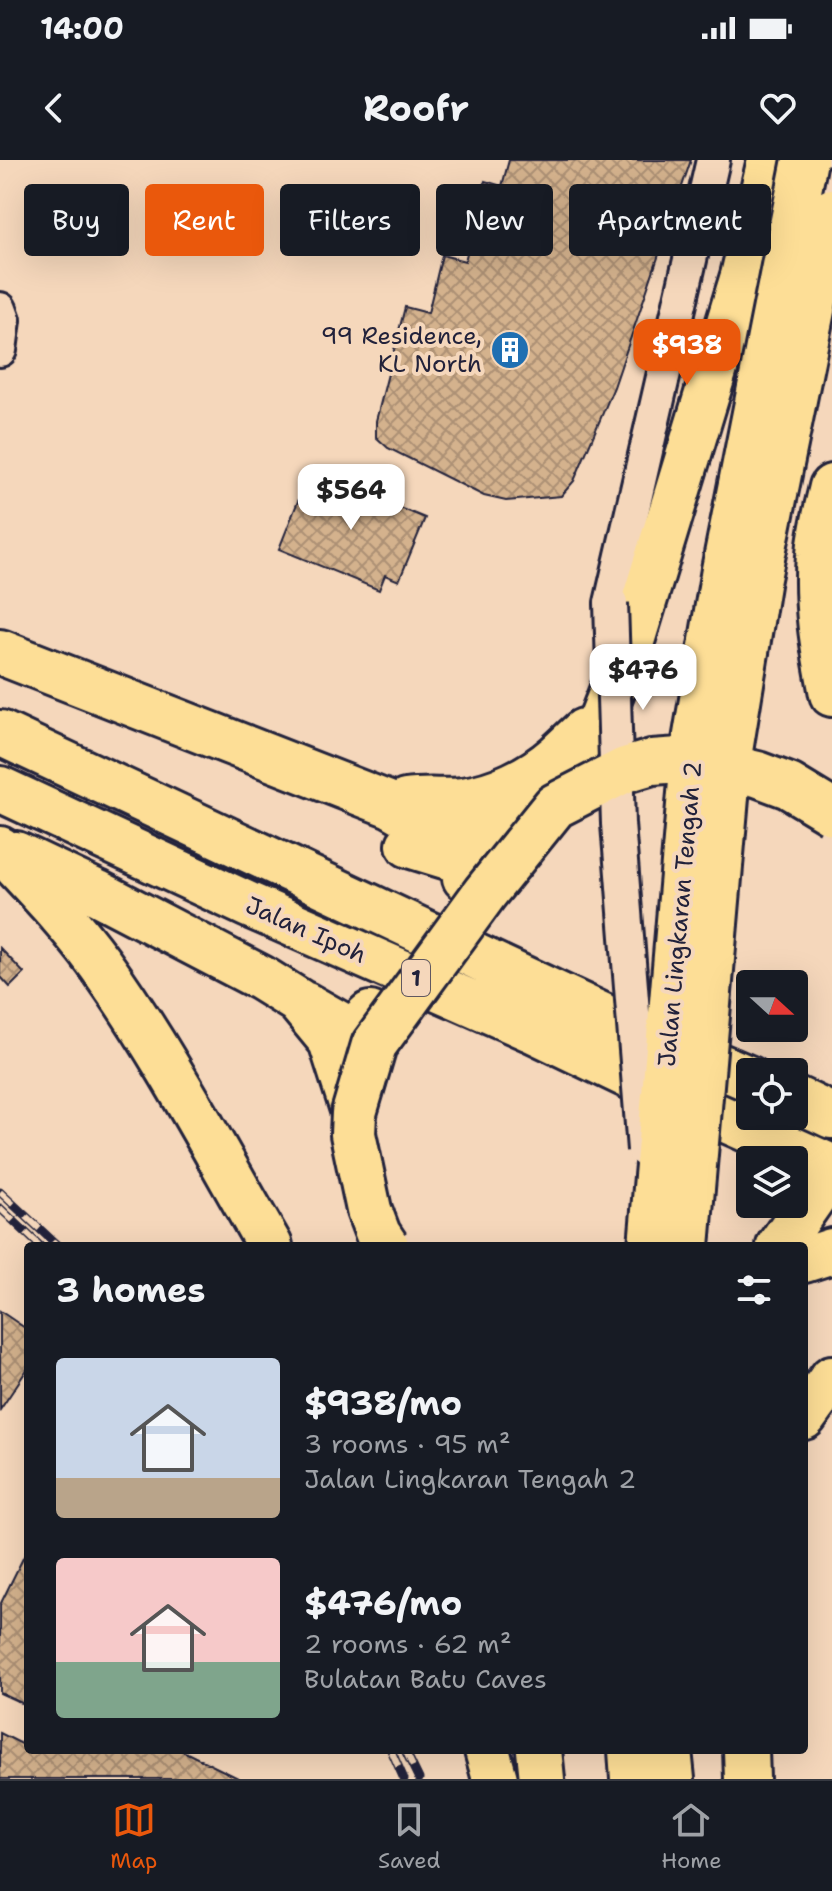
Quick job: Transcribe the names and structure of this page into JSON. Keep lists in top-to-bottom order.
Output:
{
  "streets": {
    "highway": ["Jalan Lingkaran Tengah 2", "Jalan Ipoh", "1"]
  },
  "places": {
    "building": ["99 Residence, KL North"]
  },
  "north": "right",
  "page": {
    "status": "14:00",
    "header": "Roofr",
    "chip": [
      "Buy",
      "Rent",
      "Filters",
      "New",
      "Apartment"
    ],
    "price": ["$938", "$564", "$476"],
    "heading": "3 homes",
    "list": [
      {
        "name": "$938/mo",
        "note": "3 rooms · 95 m² · Jalan Lingkaran Tengah 2"
      },
      {
        "name": "$476/mo",
        "note": "2 rooms · 62 m² · Bulatan Batu Caves"
      }
    ],
    "tabs": ["Map", "Saved", "Home"]
  }
}
